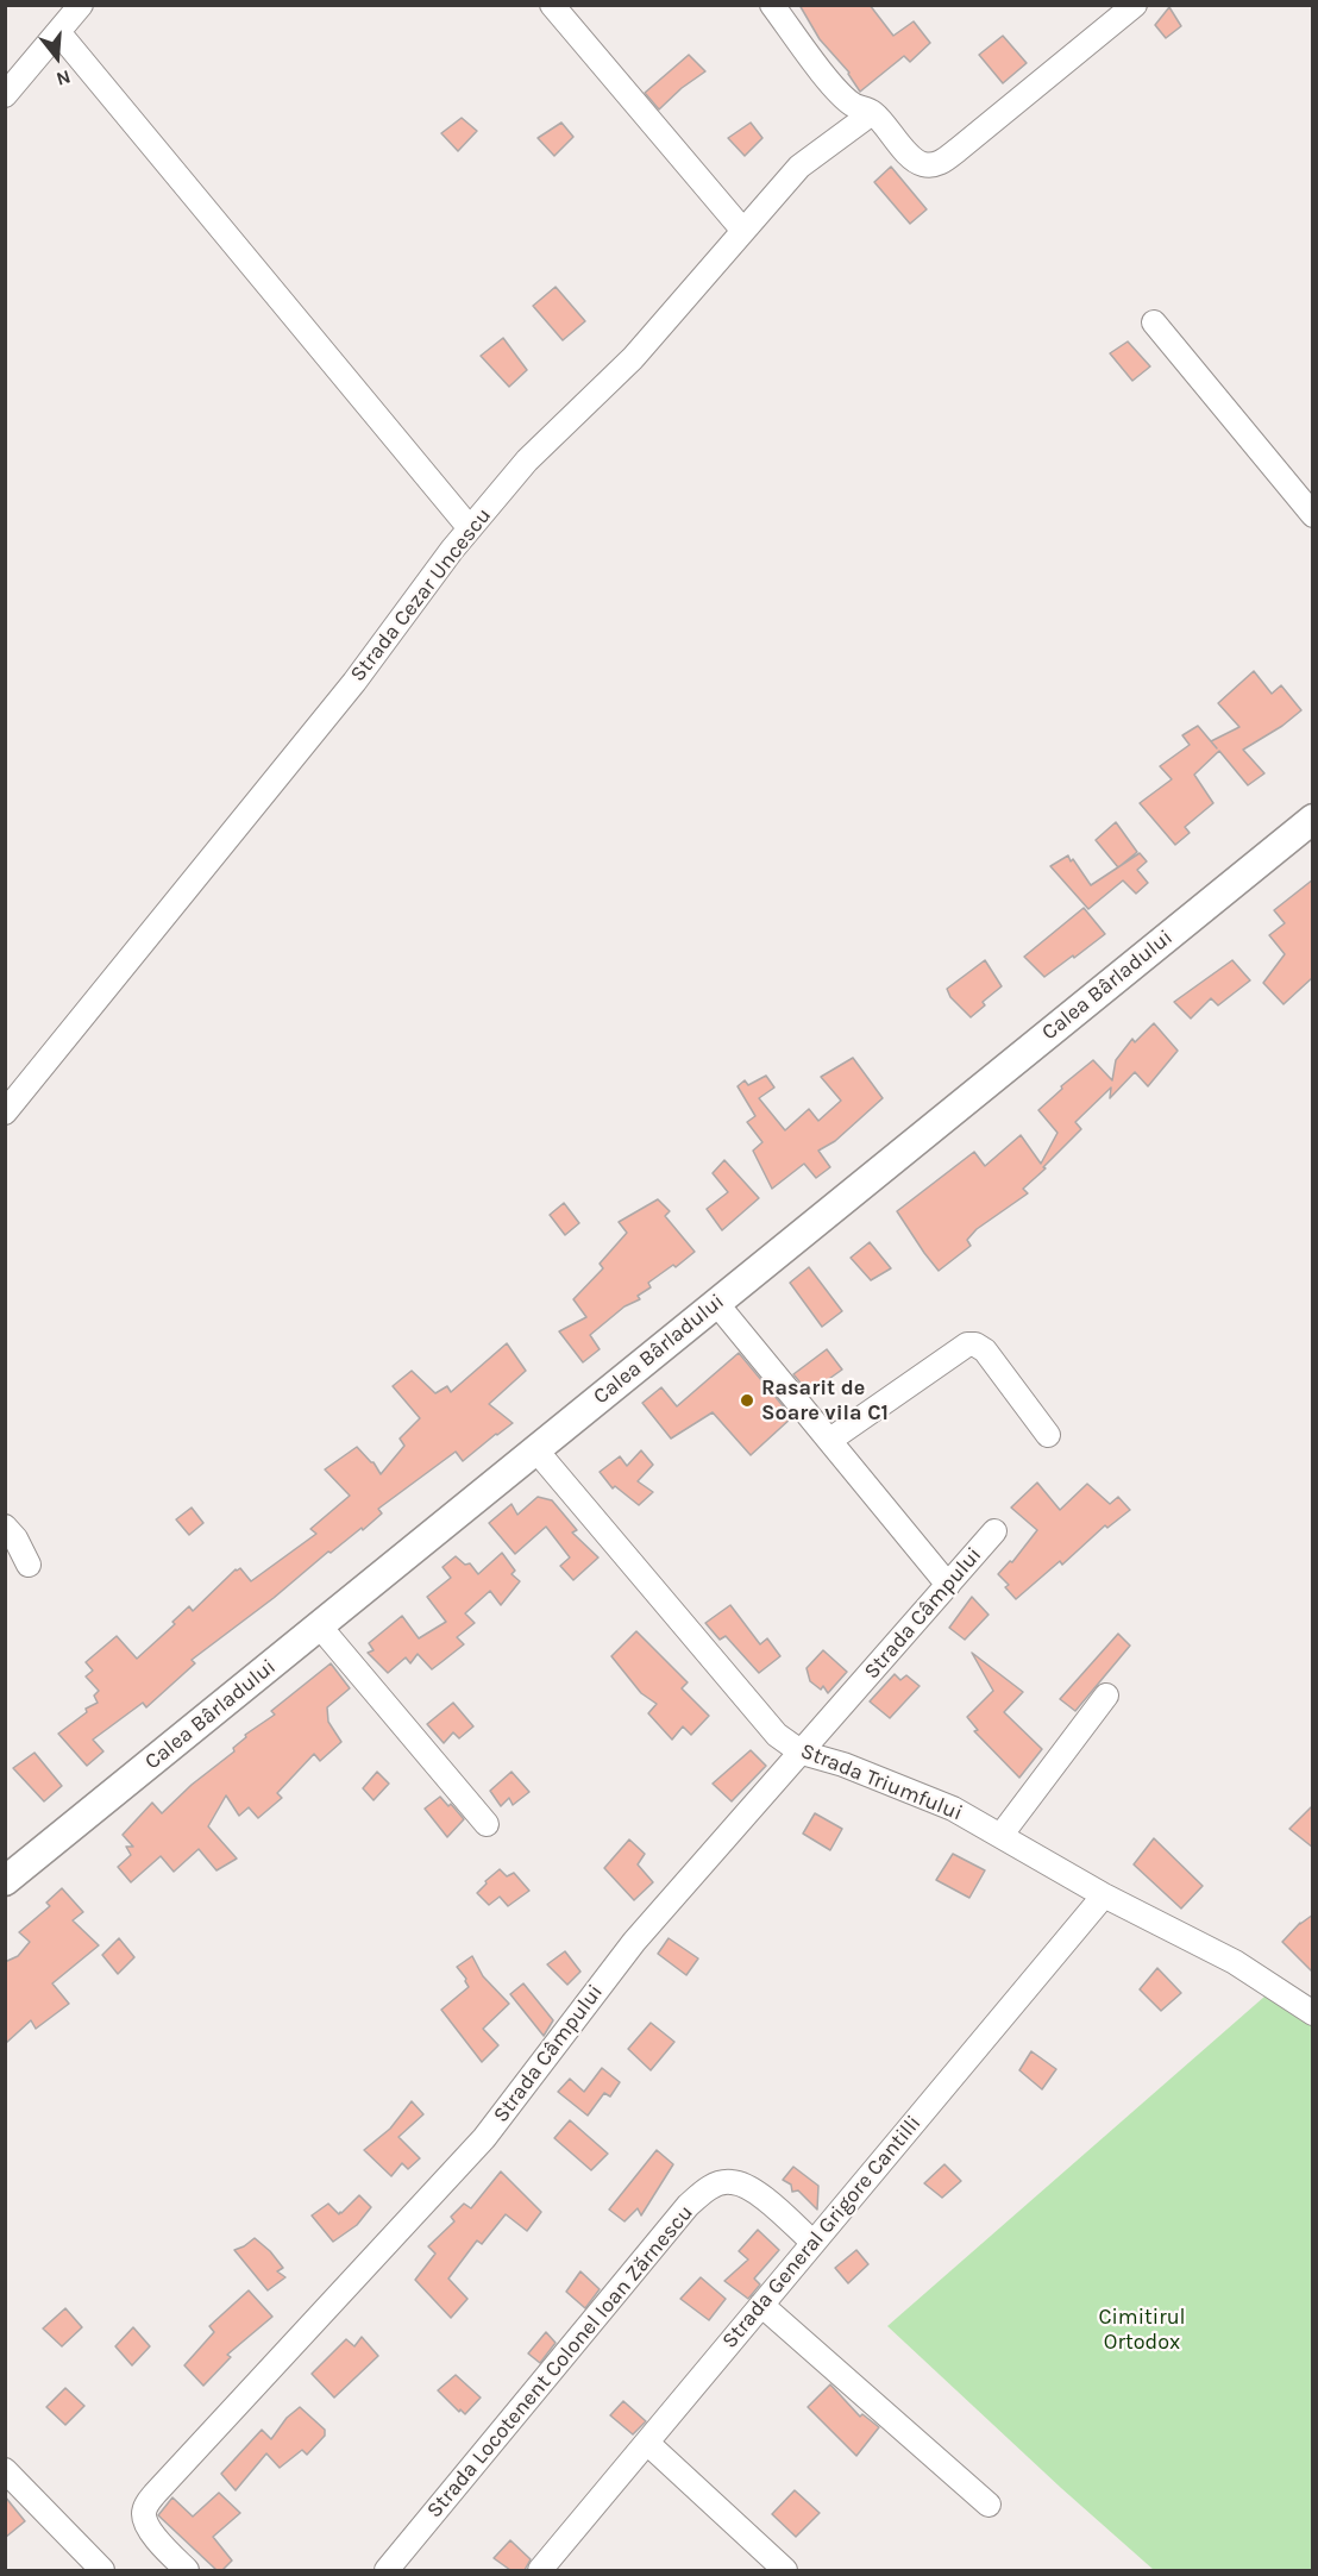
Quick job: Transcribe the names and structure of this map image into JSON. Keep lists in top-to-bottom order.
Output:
{
  "streets": {
    "main road": ["Calea Bârladului"],
    "street": [
      "Strada Cezar Uncescu",
      "Strada Câmpului",
      "Strada Triumfului",
      "Strada General Grigore Cantilli",
      "Strada Locotenent Colonel Ioan Zărnescu"
    ]
  },
  "crossings": [
    ["Calea Bârladului", "Strada Triumfului"],
    ["Strada Câmpului", "Strada Triumfului"],
    ["Strada Triumfului", "Strada General Grigore Cantilli"],
    ["Strada General Grigore Cantilli", "Strada Locotenent Colonel Ioan Zărnescu"]
  ],
  "parks": ["Cimitirul Ortodox"],
  "places": ["Rasarit de Soare vila C1"],
  "north": "bottom"
}
